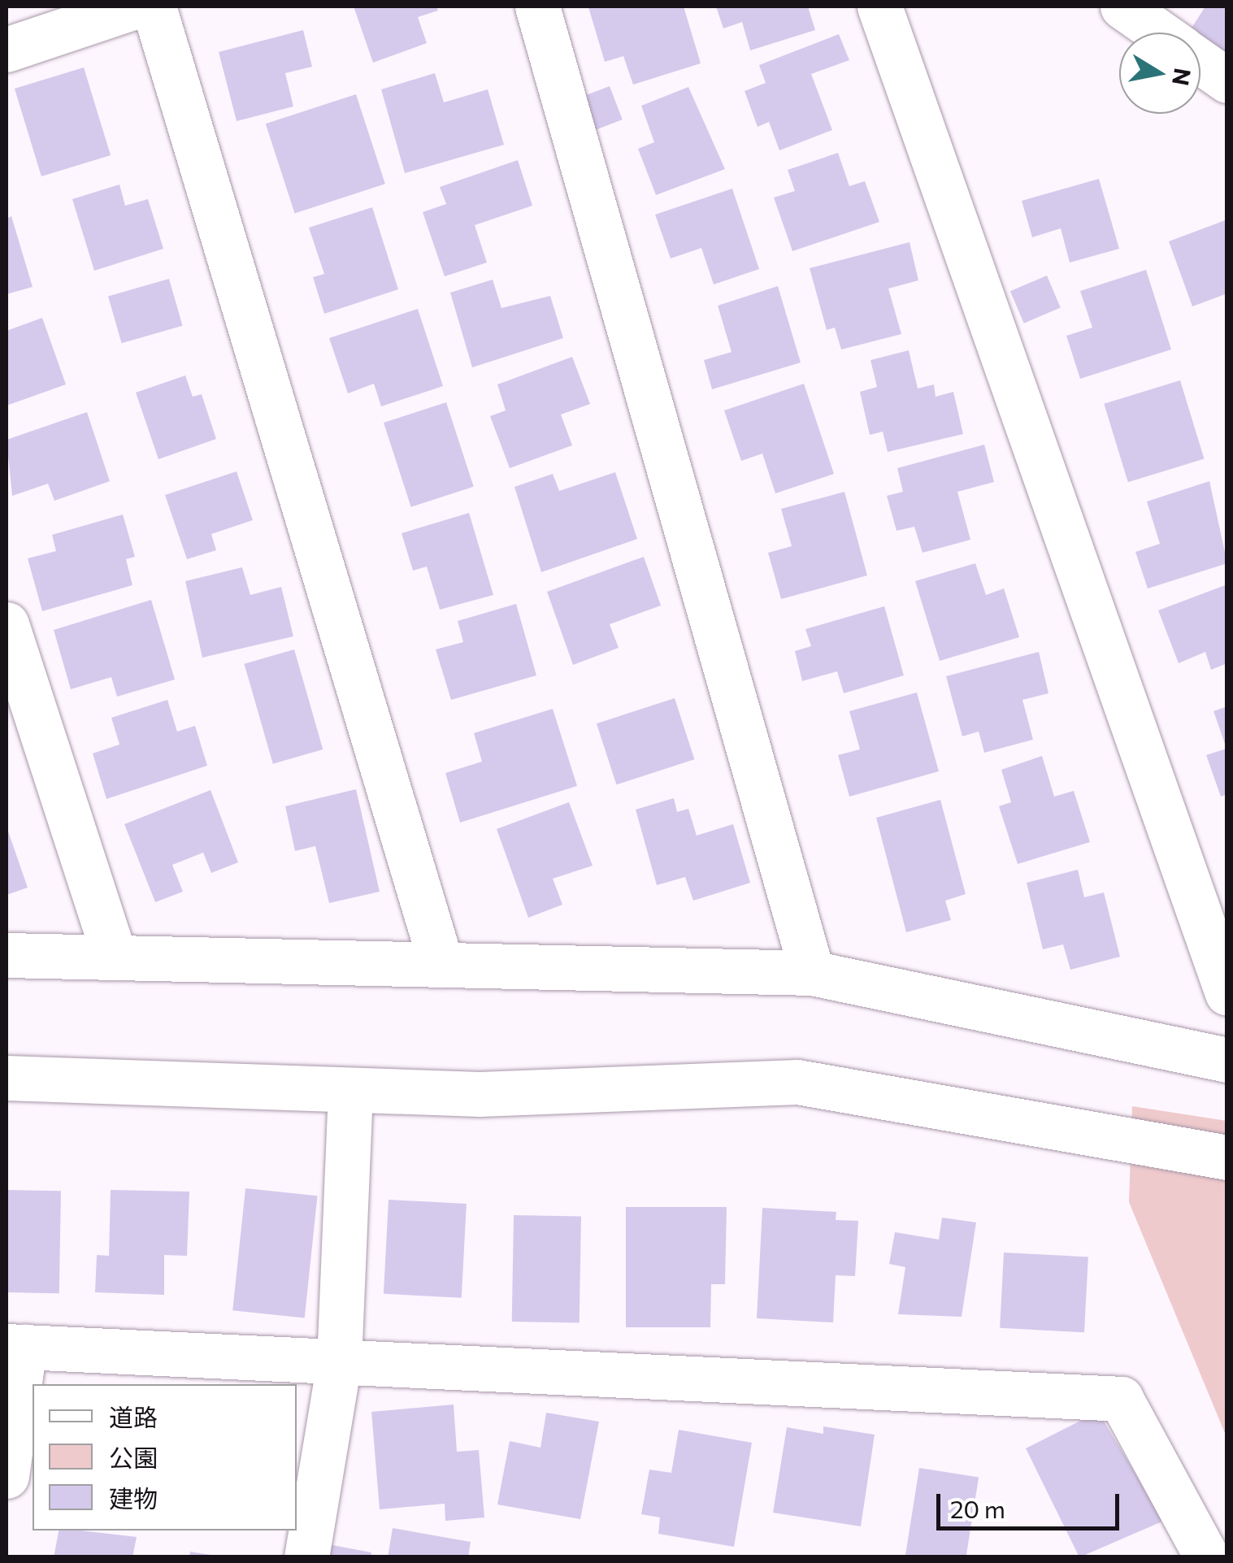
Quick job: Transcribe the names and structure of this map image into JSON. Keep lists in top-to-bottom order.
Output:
{
  "legend": ["道路", "公園", "建物"],
  "scale_bar": "20 m",
  "north": "right"
}
